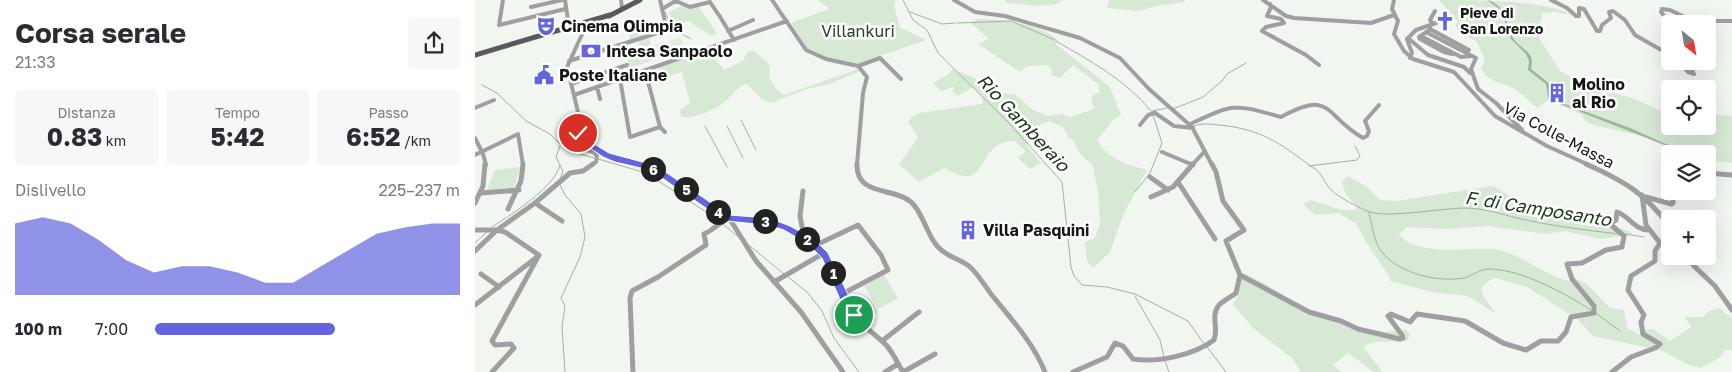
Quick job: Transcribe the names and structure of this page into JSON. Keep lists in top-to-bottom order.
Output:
{
  "streets": {
    "street": ["Via Colle-Massa"]
  },
  "water": ["Rio Gamberaio", "F. di Camposanto"],
  "parks": ["Villankuri"],
  "places": {
    "church": ["Pieve di San Lorenzo"],
    "theatre": ["Cinema Olimpia"],
    "bank": ["Intesa Sanpaolo"],
    "public building": ["Poste Italiane"],
    "building": ["Molino al Rio", "Villa Pasquini"]
  },
  "north": "bottom right",
  "page": {
    "heading": ["Corsa serale", "21:33"],
    "map_buttons": "+",
    "stats": [
      ["Distanza", "0.83 km"],
      ["Tempo", "5:42"],
      ["Passo", "6:52 /km"]
    ],
    "pins": [
      "6",
      "5",
      "4",
      "3",
      "2",
      "1"
    ],
    "chart": ["Dislivello", "225–237 m"],
    "list": [
      {
        "name": "100 m",
        "note": "7:00"
      }
    ]
  }
}
